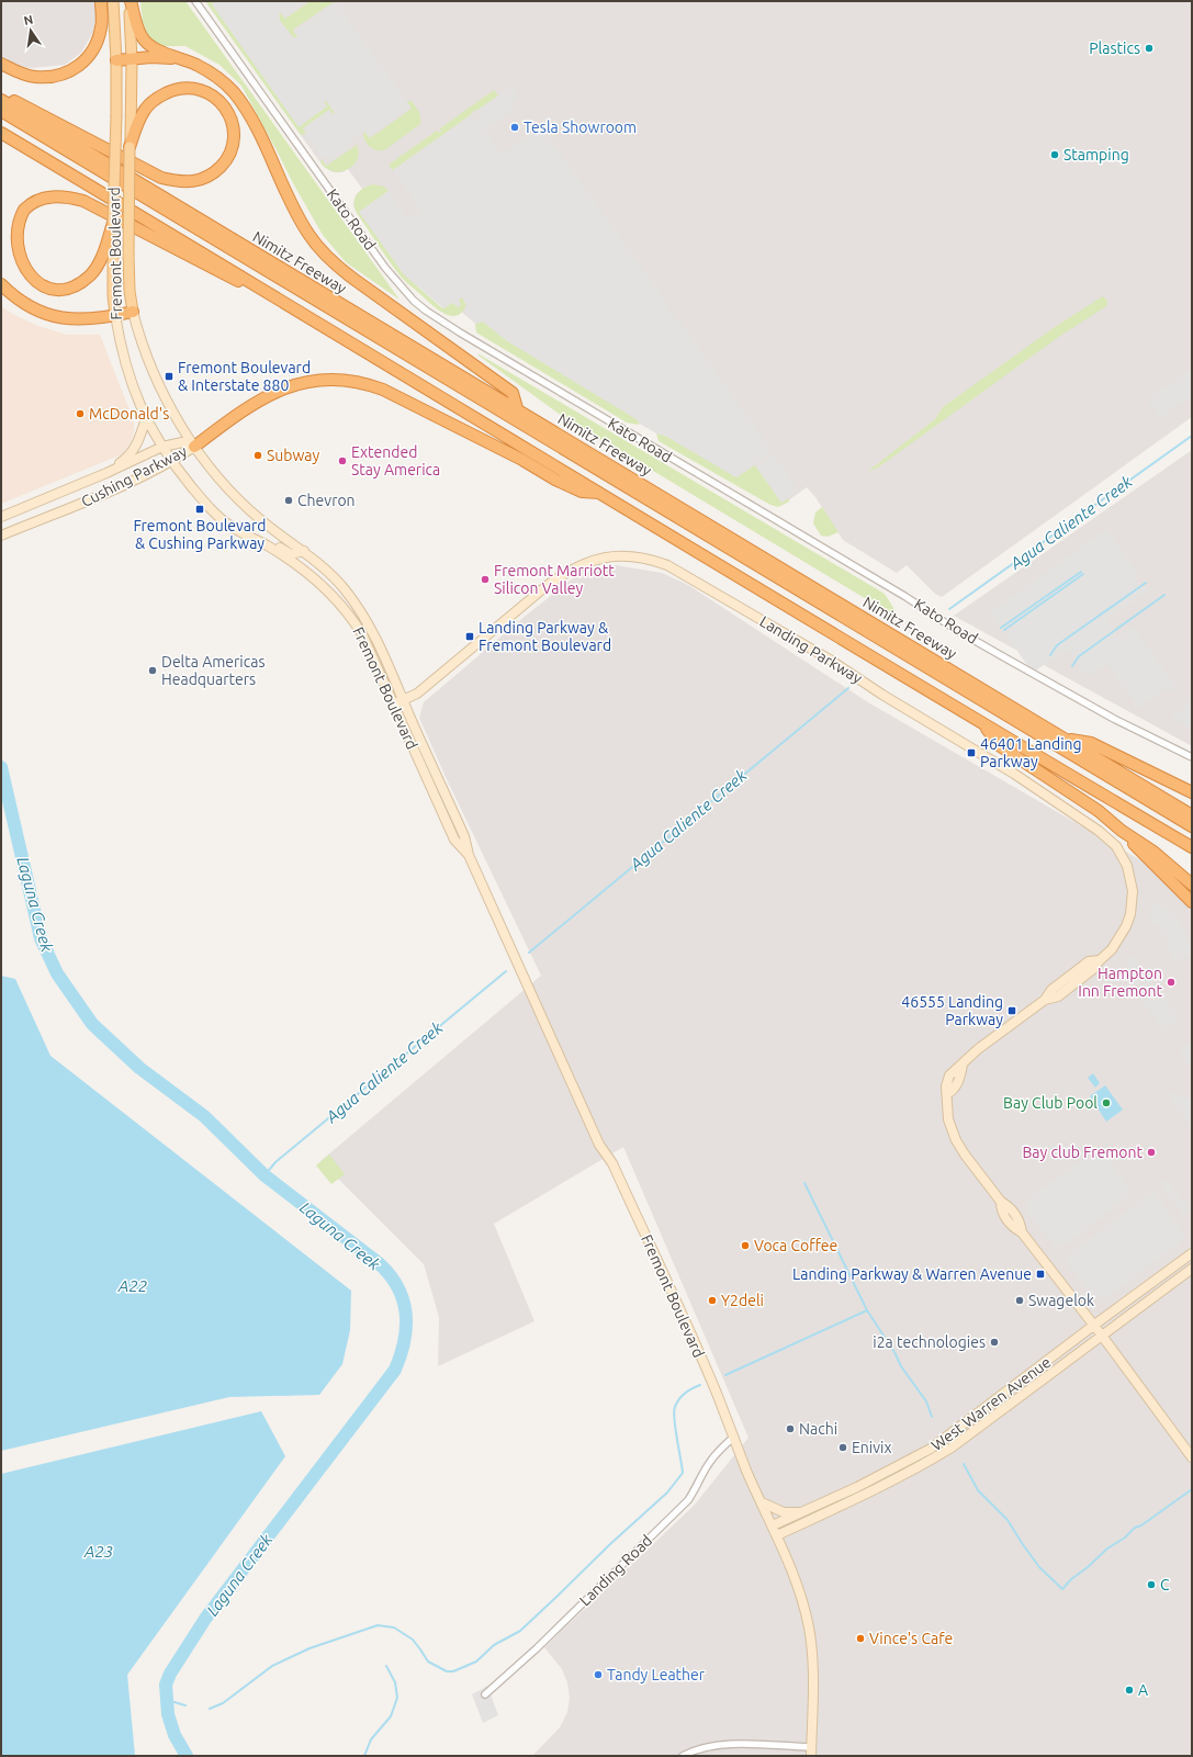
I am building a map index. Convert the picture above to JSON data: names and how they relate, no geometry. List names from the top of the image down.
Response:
{
  "streets": {
    "highway": ["Nimitz Freeway"],
    "main road": [
      "Fremont Boulevard",
      "Cushing Parkway",
      "Landing Parkway",
      "West Warren Avenue"
    ],
    "street": ["Kato Road", "Landing Road"]
  },
  "crossings": [
    ["Fremont Boulevard", "Cushing Parkway"],
    ["Fremont Boulevard", "Landing Parkway"],
    ["Fremont Boulevard", "West Warren Avenue"],
    ["Fremont Boulevard", "Landing Road"],
    ["Landing Parkway", "West Warren Avenue"]
  ],
  "water": [
    "Agua Caliente Creek",
    "Laguna Creek",
    "A22",
    "A23"
  ],
  "places": {
    "other": [
      "Plastics",
      "Tesla Showroom",
      "Stamping",
      "McDonald's",
      "Subway",
      "Extended Stay America",
      "Chevron",
      "Fremont Marriott Silicon Valley",
      "Delta Americas Headquarters",
      "Hampton Inn Fremont",
      "Bay Club Pool",
      "Bay club Fremont",
      "Voca Coffee",
      "Y2deli",
      "Swagelok",
      "i2a technologies",
      "Nachi",
      "Enivix",
      "C",
      "Vince's Cafe",
      "Tandy Leather",
      "A"
    ],
    "transit": [
      "Fremont Boulevard & Interstate 880",
      "Fremont Boulevard & Cushing Parkway",
      "Landing Parkway & Fremont Boulevard",
      "46401 Landing Parkway",
      "46555 Landing Parkway",
      "Landing Parkway & Warren Avenue"
    ]
  },
  "north": "top"
}
